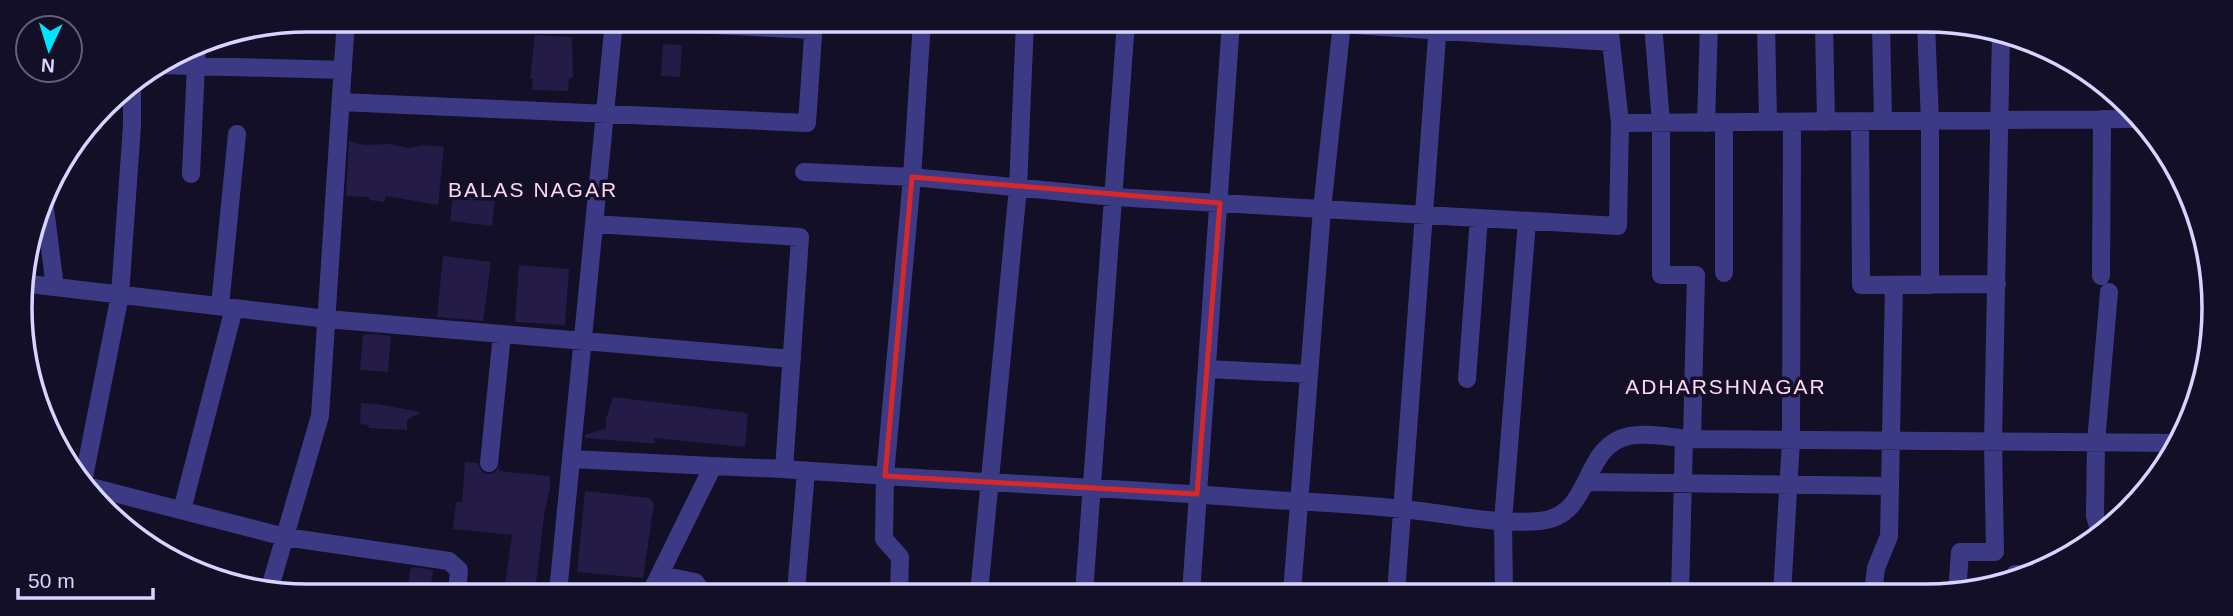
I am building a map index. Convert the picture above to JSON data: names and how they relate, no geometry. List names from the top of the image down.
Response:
{
  "districts": ["BALAS NAGAR", "ADHARSHNAGAR"],
  "scale_bar": "50 m",
  "north": "bottom"
}
